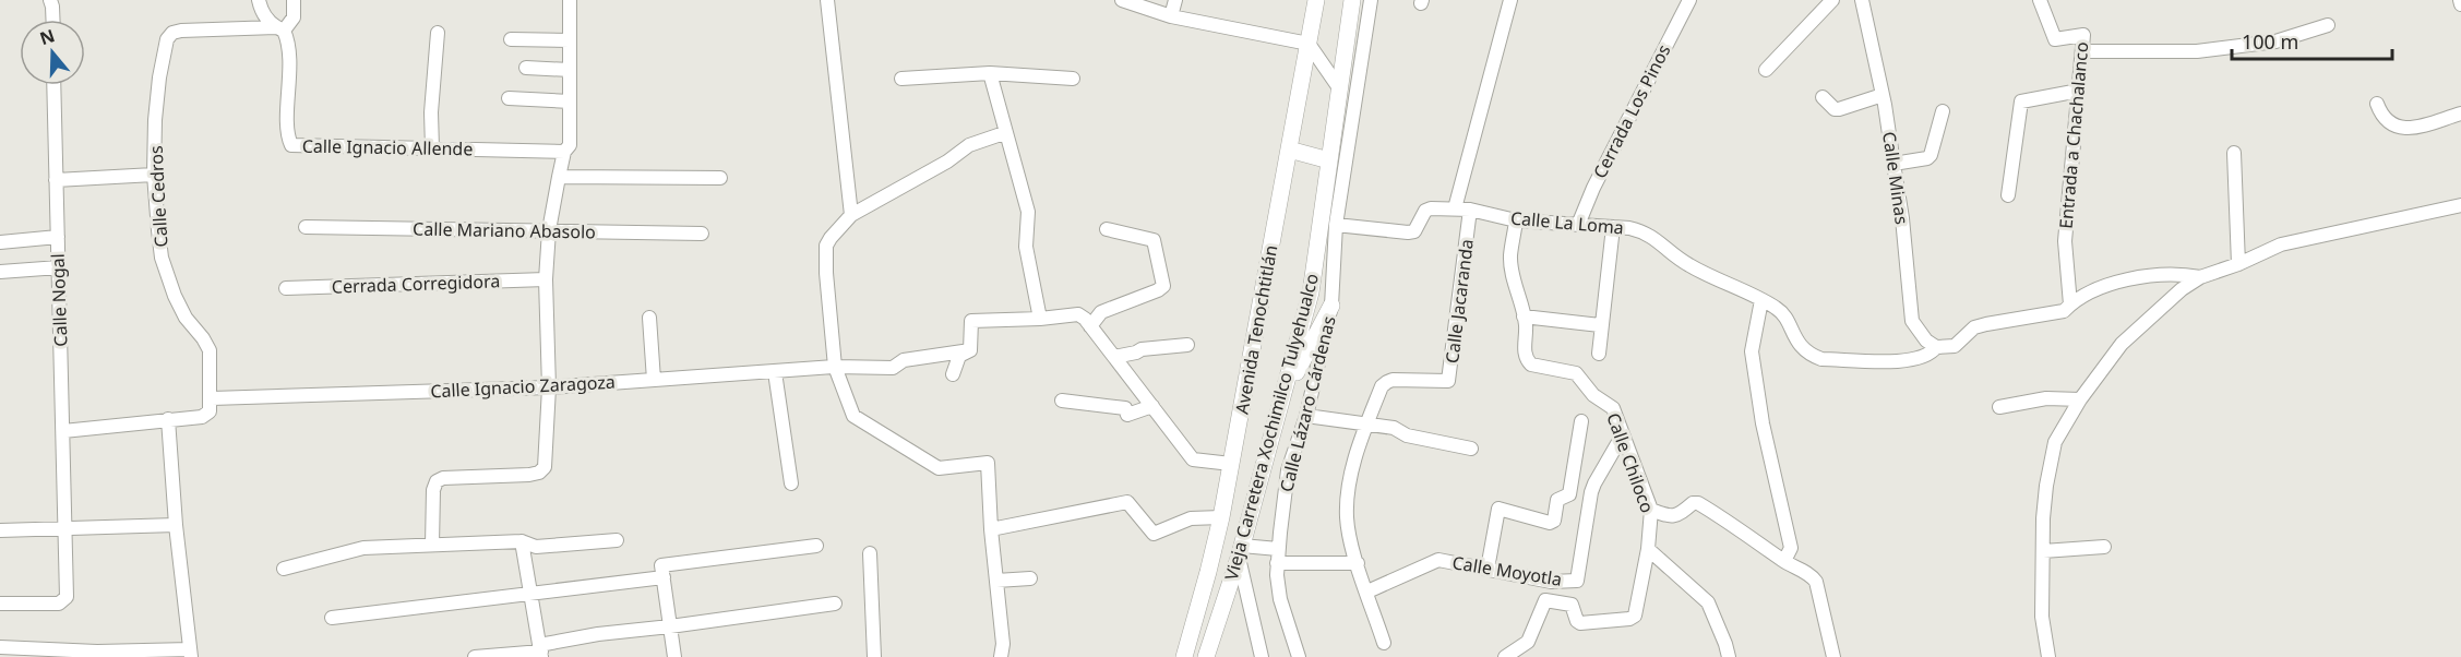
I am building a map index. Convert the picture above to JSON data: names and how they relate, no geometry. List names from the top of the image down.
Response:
{
  "streets": {
    "main road": ["Avenida Tenochtitlán", "Vieja Carretera Xochimilco Tulyehualco"],
    "street": [
      "Cerrada Los Pinos",
      "Entrada a Chachalanco",
      "Calle Ignacio Allende",
      "Calle Minas",
      "Calle Cedros",
      "Calle La Loma",
      "Calle Mariano Abasolo",
      "Cerrada Corregidora",
      "Calle Nogal",
      "Calle Jacaranda",
      "Calle Ignacio Zaragoza",
      "Calle Lázaro Cárdenas",
      "Calle Chiloco",
      "Calle Moyotla"
    ]
  },
  "crossings": [
    ["Cerrada Los Pinos", "Calle La Loma"],
    ["Entrada a Chachalanco", "Calle La Loma"],
    ["Calle Ignacio Allende", "Calle Cedros"],
    ["Calle Minas", "Calle La Loma"],
    ["Calle Cedros", "Calle Ignacio Zaragoza"],
    ["Calle La Loma", "Calle Jacaranda"],
    ["Calle La Loma", "Calle Lázaro Cárdenas"],
    ["Calle La Loma", "Calle Chiloco"],
    ["Calle Chiloco", "Calle Moyotla"]
  ],
  "scale_bar": "100 m",
  "north": "top"
}
